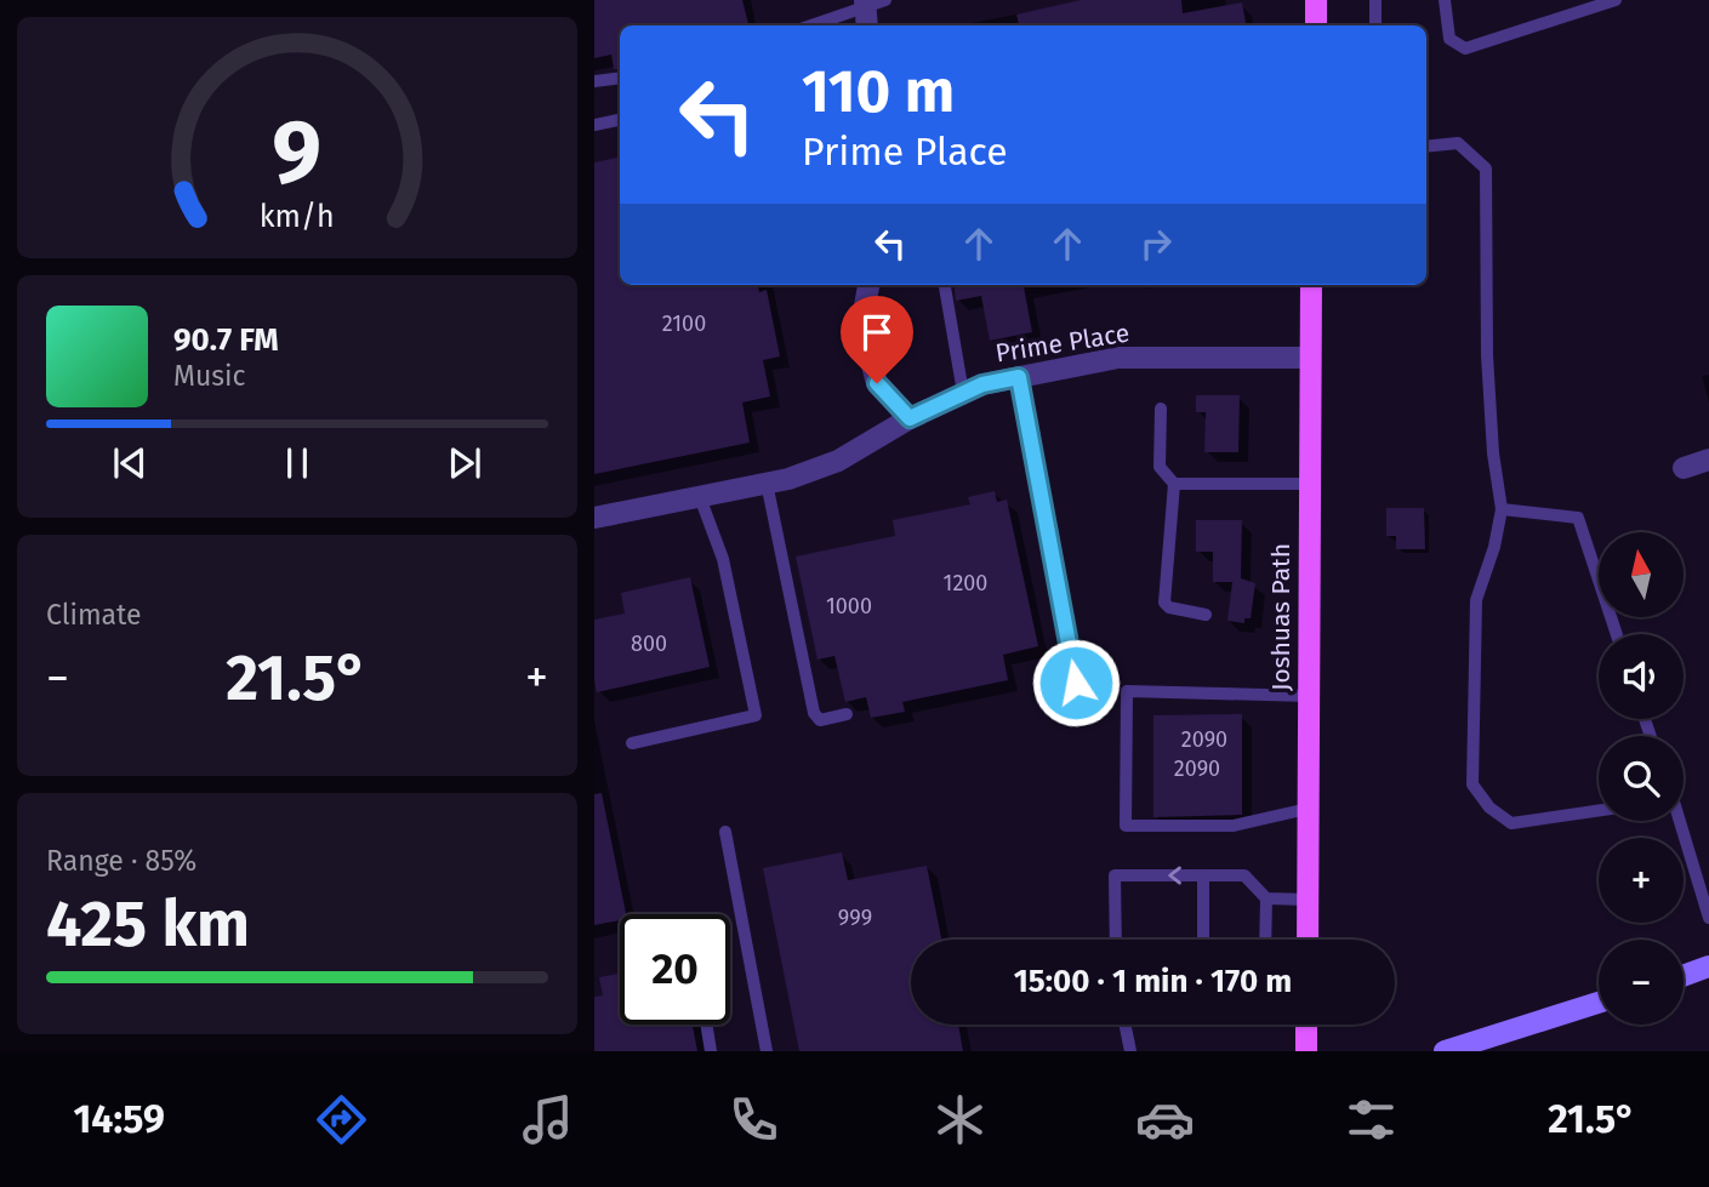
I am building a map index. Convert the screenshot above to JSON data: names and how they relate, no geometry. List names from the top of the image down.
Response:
{
  "streets": {
    "main road": ["Joshuas Path"],
    "street": ["Prime Place"]
  },
  "crossings": [
    ["Prime Place", "Joshuas Path"]
  ],
  "house_numbers": [
    "2100",
    "1200",
    "1000",
    "800",
    "2090",
    "2090",
    "999"
  ],
  "north": "top",
  "page": {
    "turn": ["110 m", "Prime Place"],
    "song": ["90.7 FM", "Music"],
    "map_buttons": ["+", "−"],
    "tile": [
      "Climate",
      ["Range · 85%", "425 km"]
    ],
    "heat": ["−", "21.5°", "+"],
    "limit": "20",
    "trip": "15:00 · 1 min · 170 m",
    "tabs": ["14:59", "21.5°"],
    "gauge": ["9", "km/h"]
  }
}
